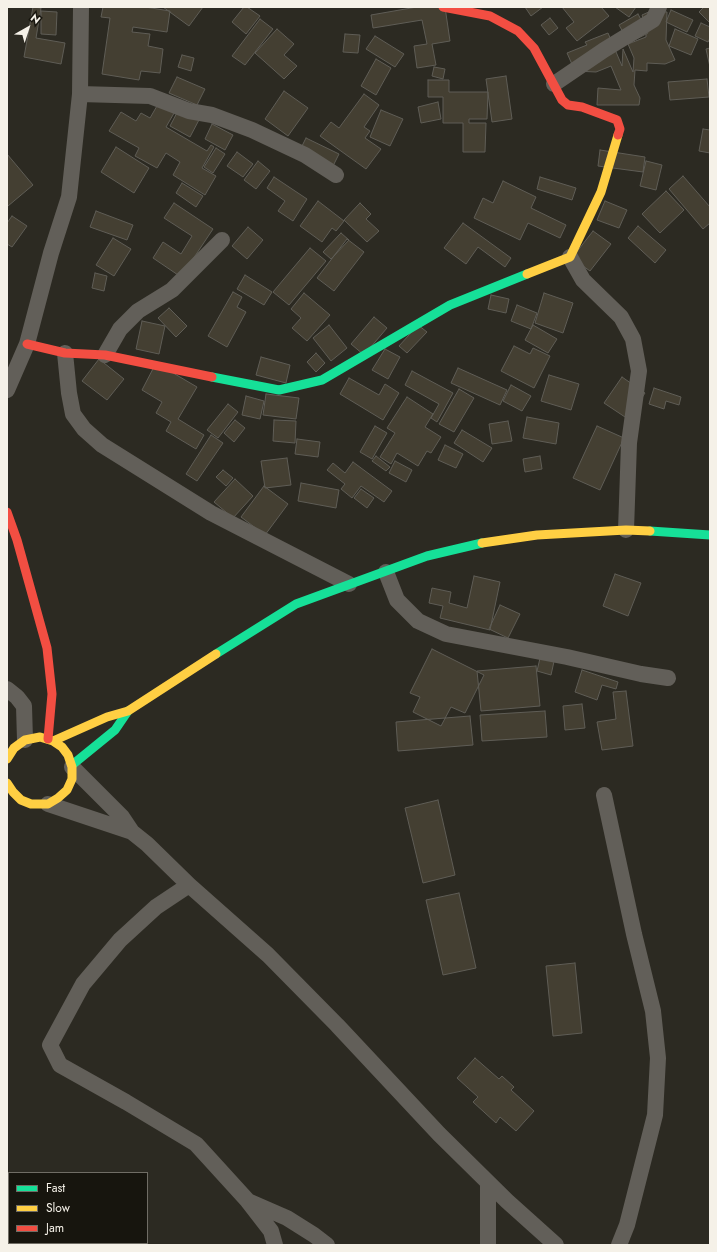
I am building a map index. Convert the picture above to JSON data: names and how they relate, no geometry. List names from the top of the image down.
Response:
{
  "legend": ["Fast", "Slow", "Jam"],
  "north": "top right"
}
